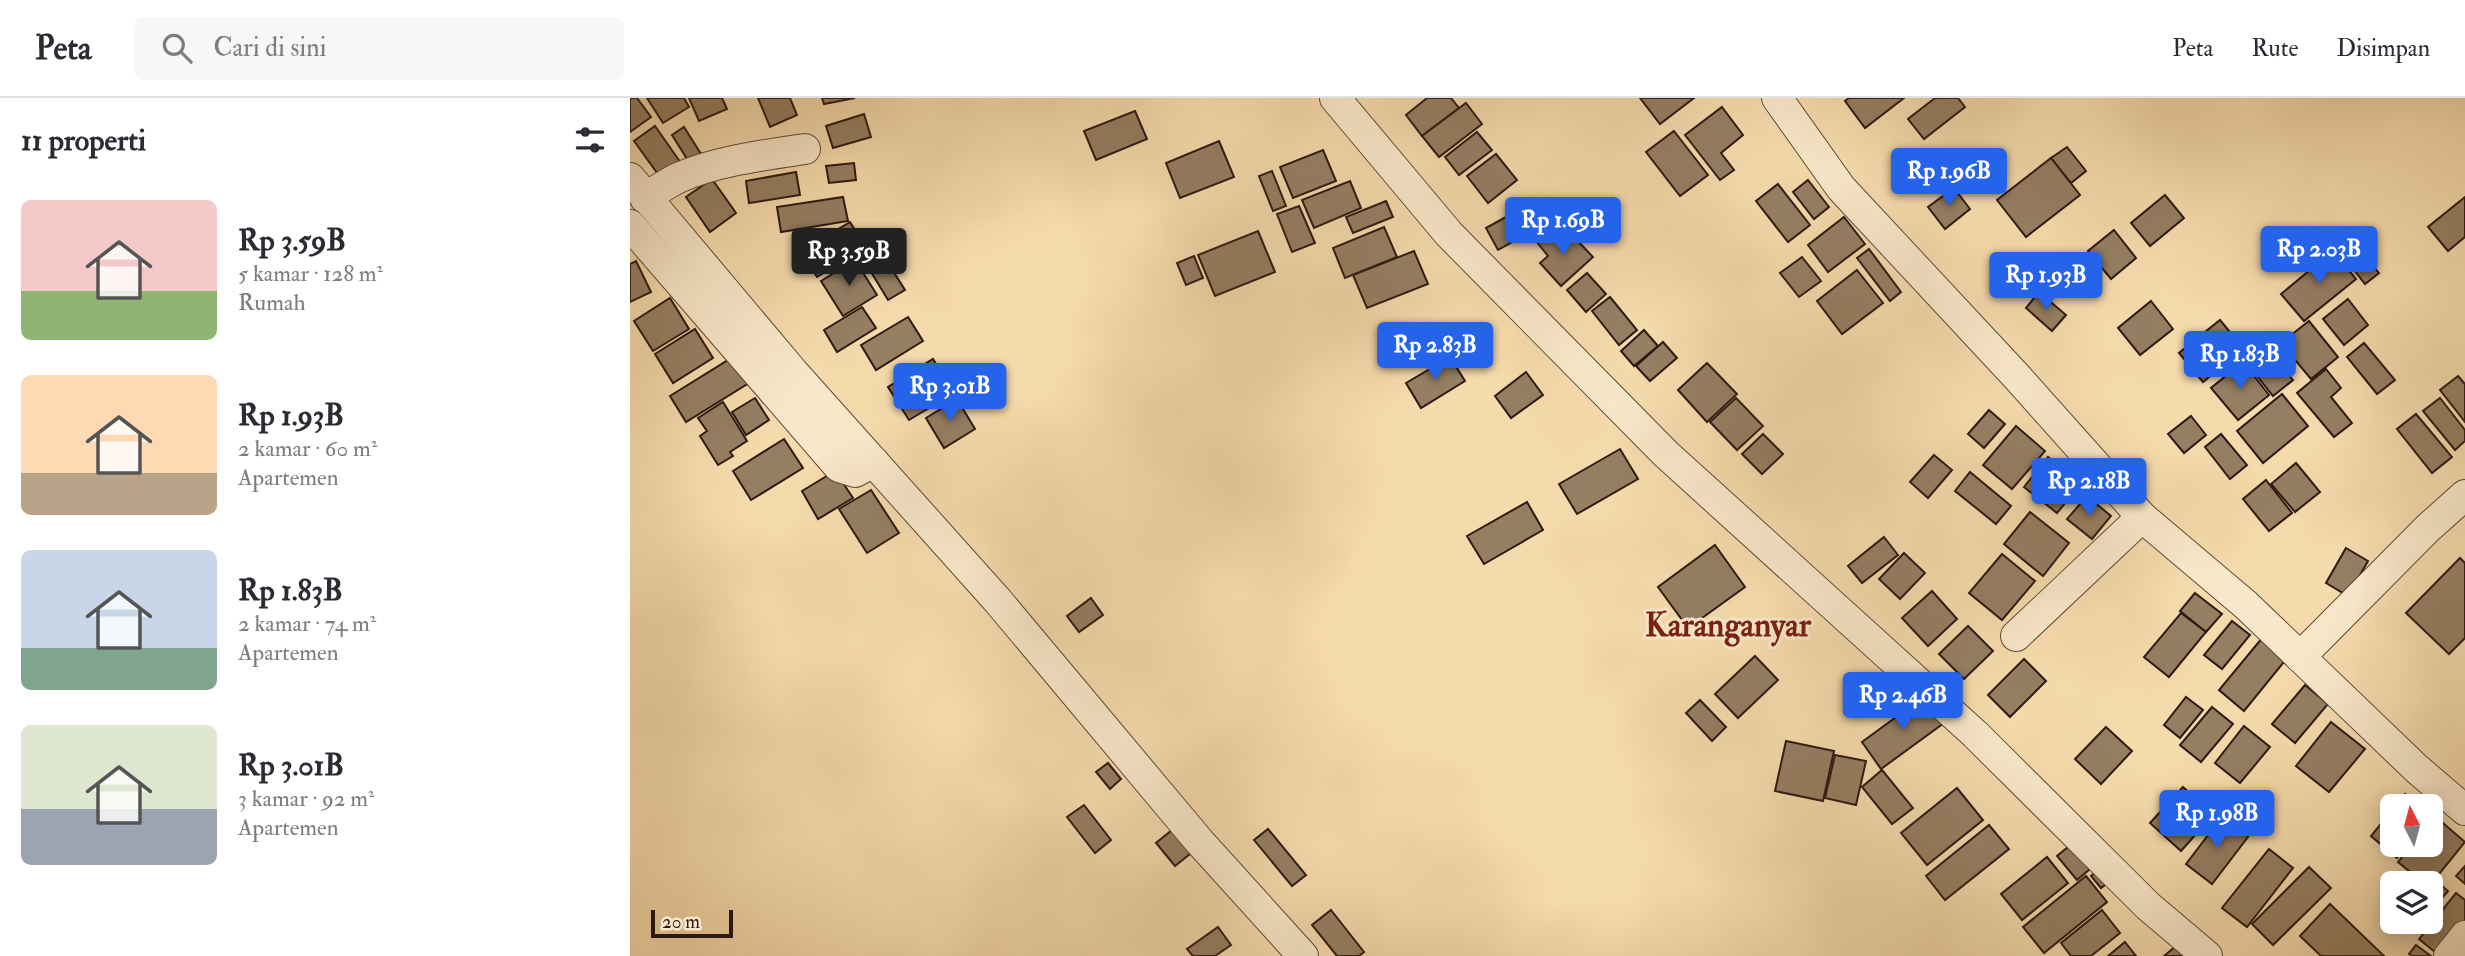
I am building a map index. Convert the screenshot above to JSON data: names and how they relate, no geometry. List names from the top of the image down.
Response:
{
  "districts": ["Karanganyar"],
  "scale_bar": "20 m",
  "north": "top",
  "page": {
    "header": "Peta",
    "search": "Cari di sini",
    "nav": ["Peta", "Rute", "Disimpan"],
    "heading": "11 properti",
    "price": [
      "Rp 1.96B",
      "Rp 1.69B",
      "Rp 2.03B",
      "Rp 3.59B",
      "Rp 1.93B",
      "Rp 2.83B",
      "Rp 1.83B",
      "Rp 3.01B",
      "Rp 2.18B",
      "Rp 2.46B",
      "Rp 1.98B"
    ],
    "list": [
      {
        "name": "Rp 3.59B",
        "note": "5 kamar · 128 m² · Rumah"
      },
      {
        "name": "Rp 1.93B",
        "note": "2 kamar · 60 m² · Apartemen"
      },
      {
        "name": "Rp 1.83B",
        "note": "2 kamar · 74 m² · Apartemen"
      },
      {
        "name": "Rp 3.01B",
        "note": "3 kamar · 92 m² · Apartemen"
      }
    ],
    "scale": "20 m"
  }
}
